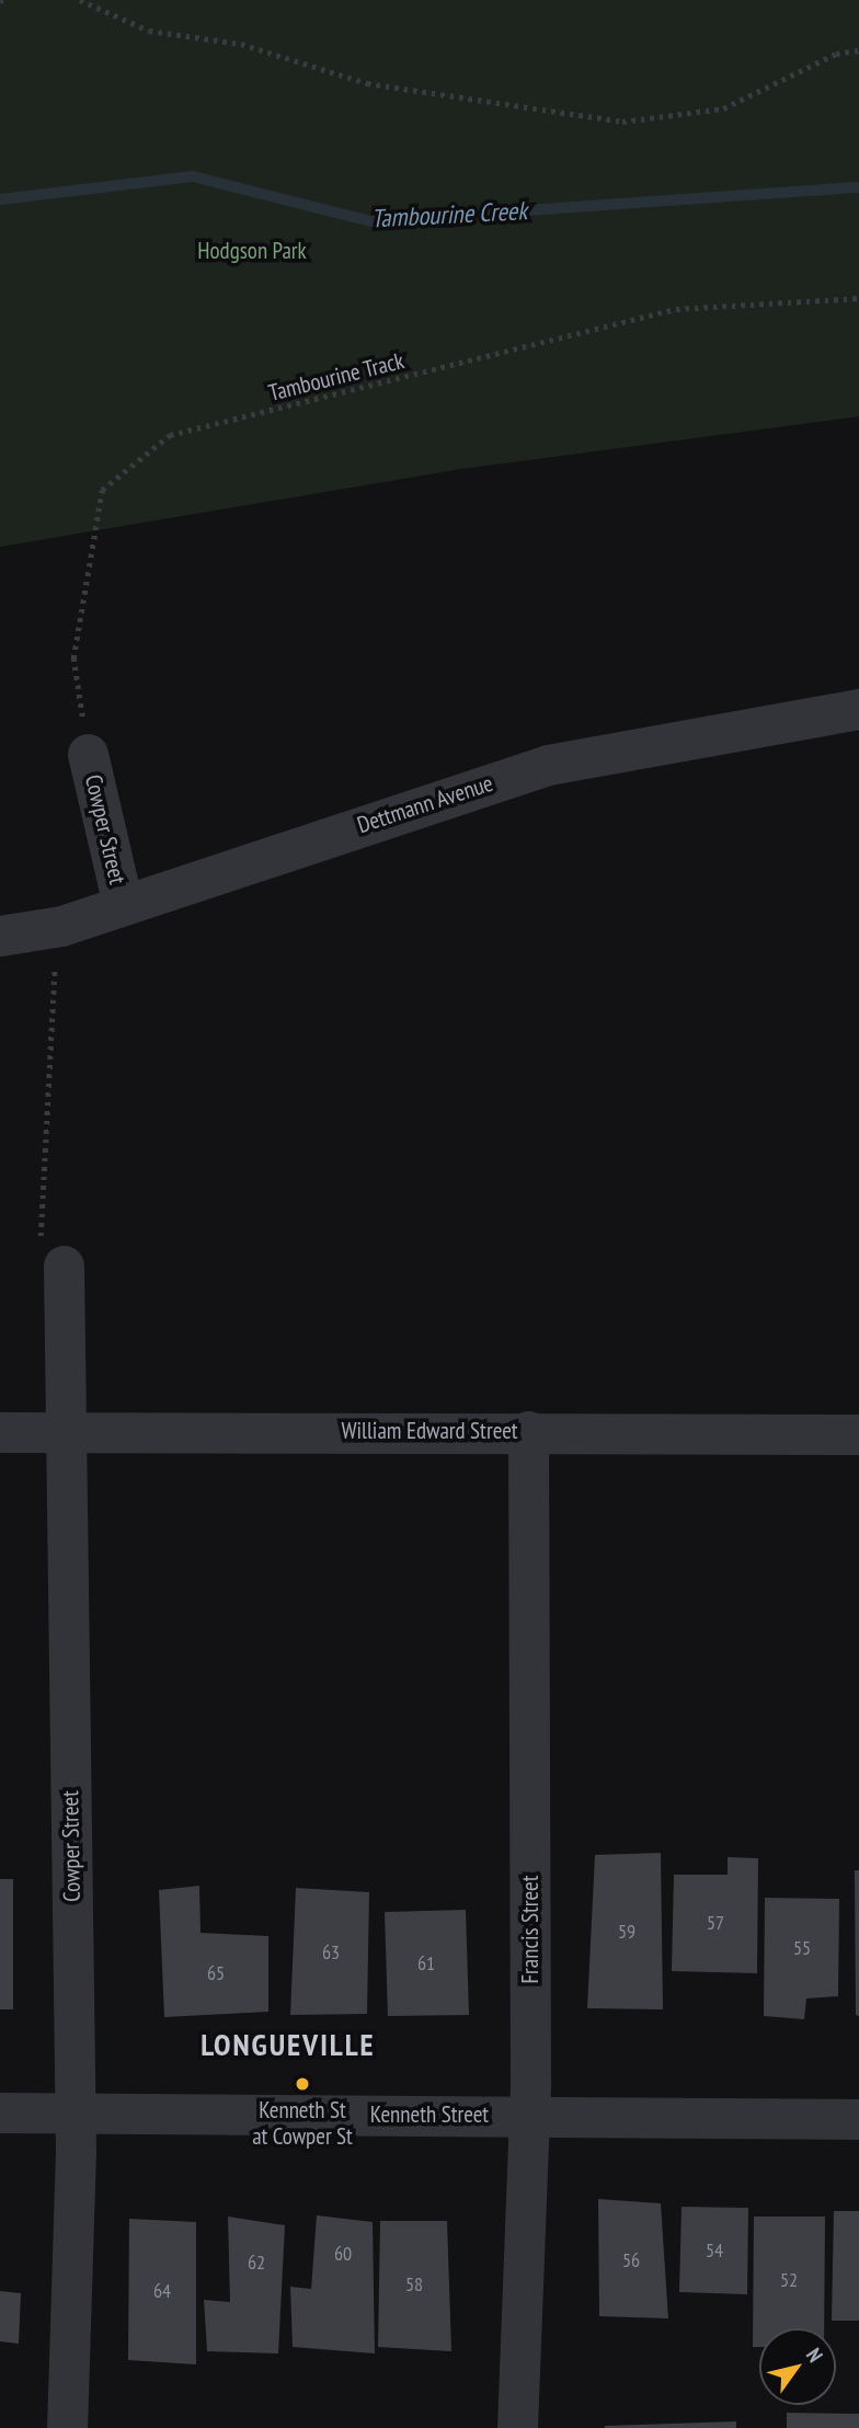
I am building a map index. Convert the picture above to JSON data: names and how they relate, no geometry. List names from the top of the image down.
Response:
{
  "streets": {
    "street": [
      "Dettmann Avenue",
      "Cowper Street",
      "William Edward Street",
      "Francis Street",
      "Kenneth Street"
    ],
    "path": ["Tambourine Track"]
  },
  "crossings": [
    ["Tambourine Track", "Cowper Street"],
    ["Dettmann Avenue", "Cowper Street"],
    ["Cowper Street", "William Edward Street"],
    ["Cowper Street", "Kenneth Street"],
    ["William Edward Street", "Francis Street"],
    ["Francis Street", "Kenneth Street"]
  ],
  "districts": ["LONGUEVILLE"],
  "water": ["Tambourine Creek"],
  "parks": ["Hodgson Park"],
  "places": ["Kenneth St at Cowper St"],
  "house_numbers": [
    "57",
    "59",
    "55",
    "63",
    "61",
    "65",
    "54",
    "60",
    "56",
    "62",
    "52",
    "58",
    "64"
  ],
  "north": "top right"
}
